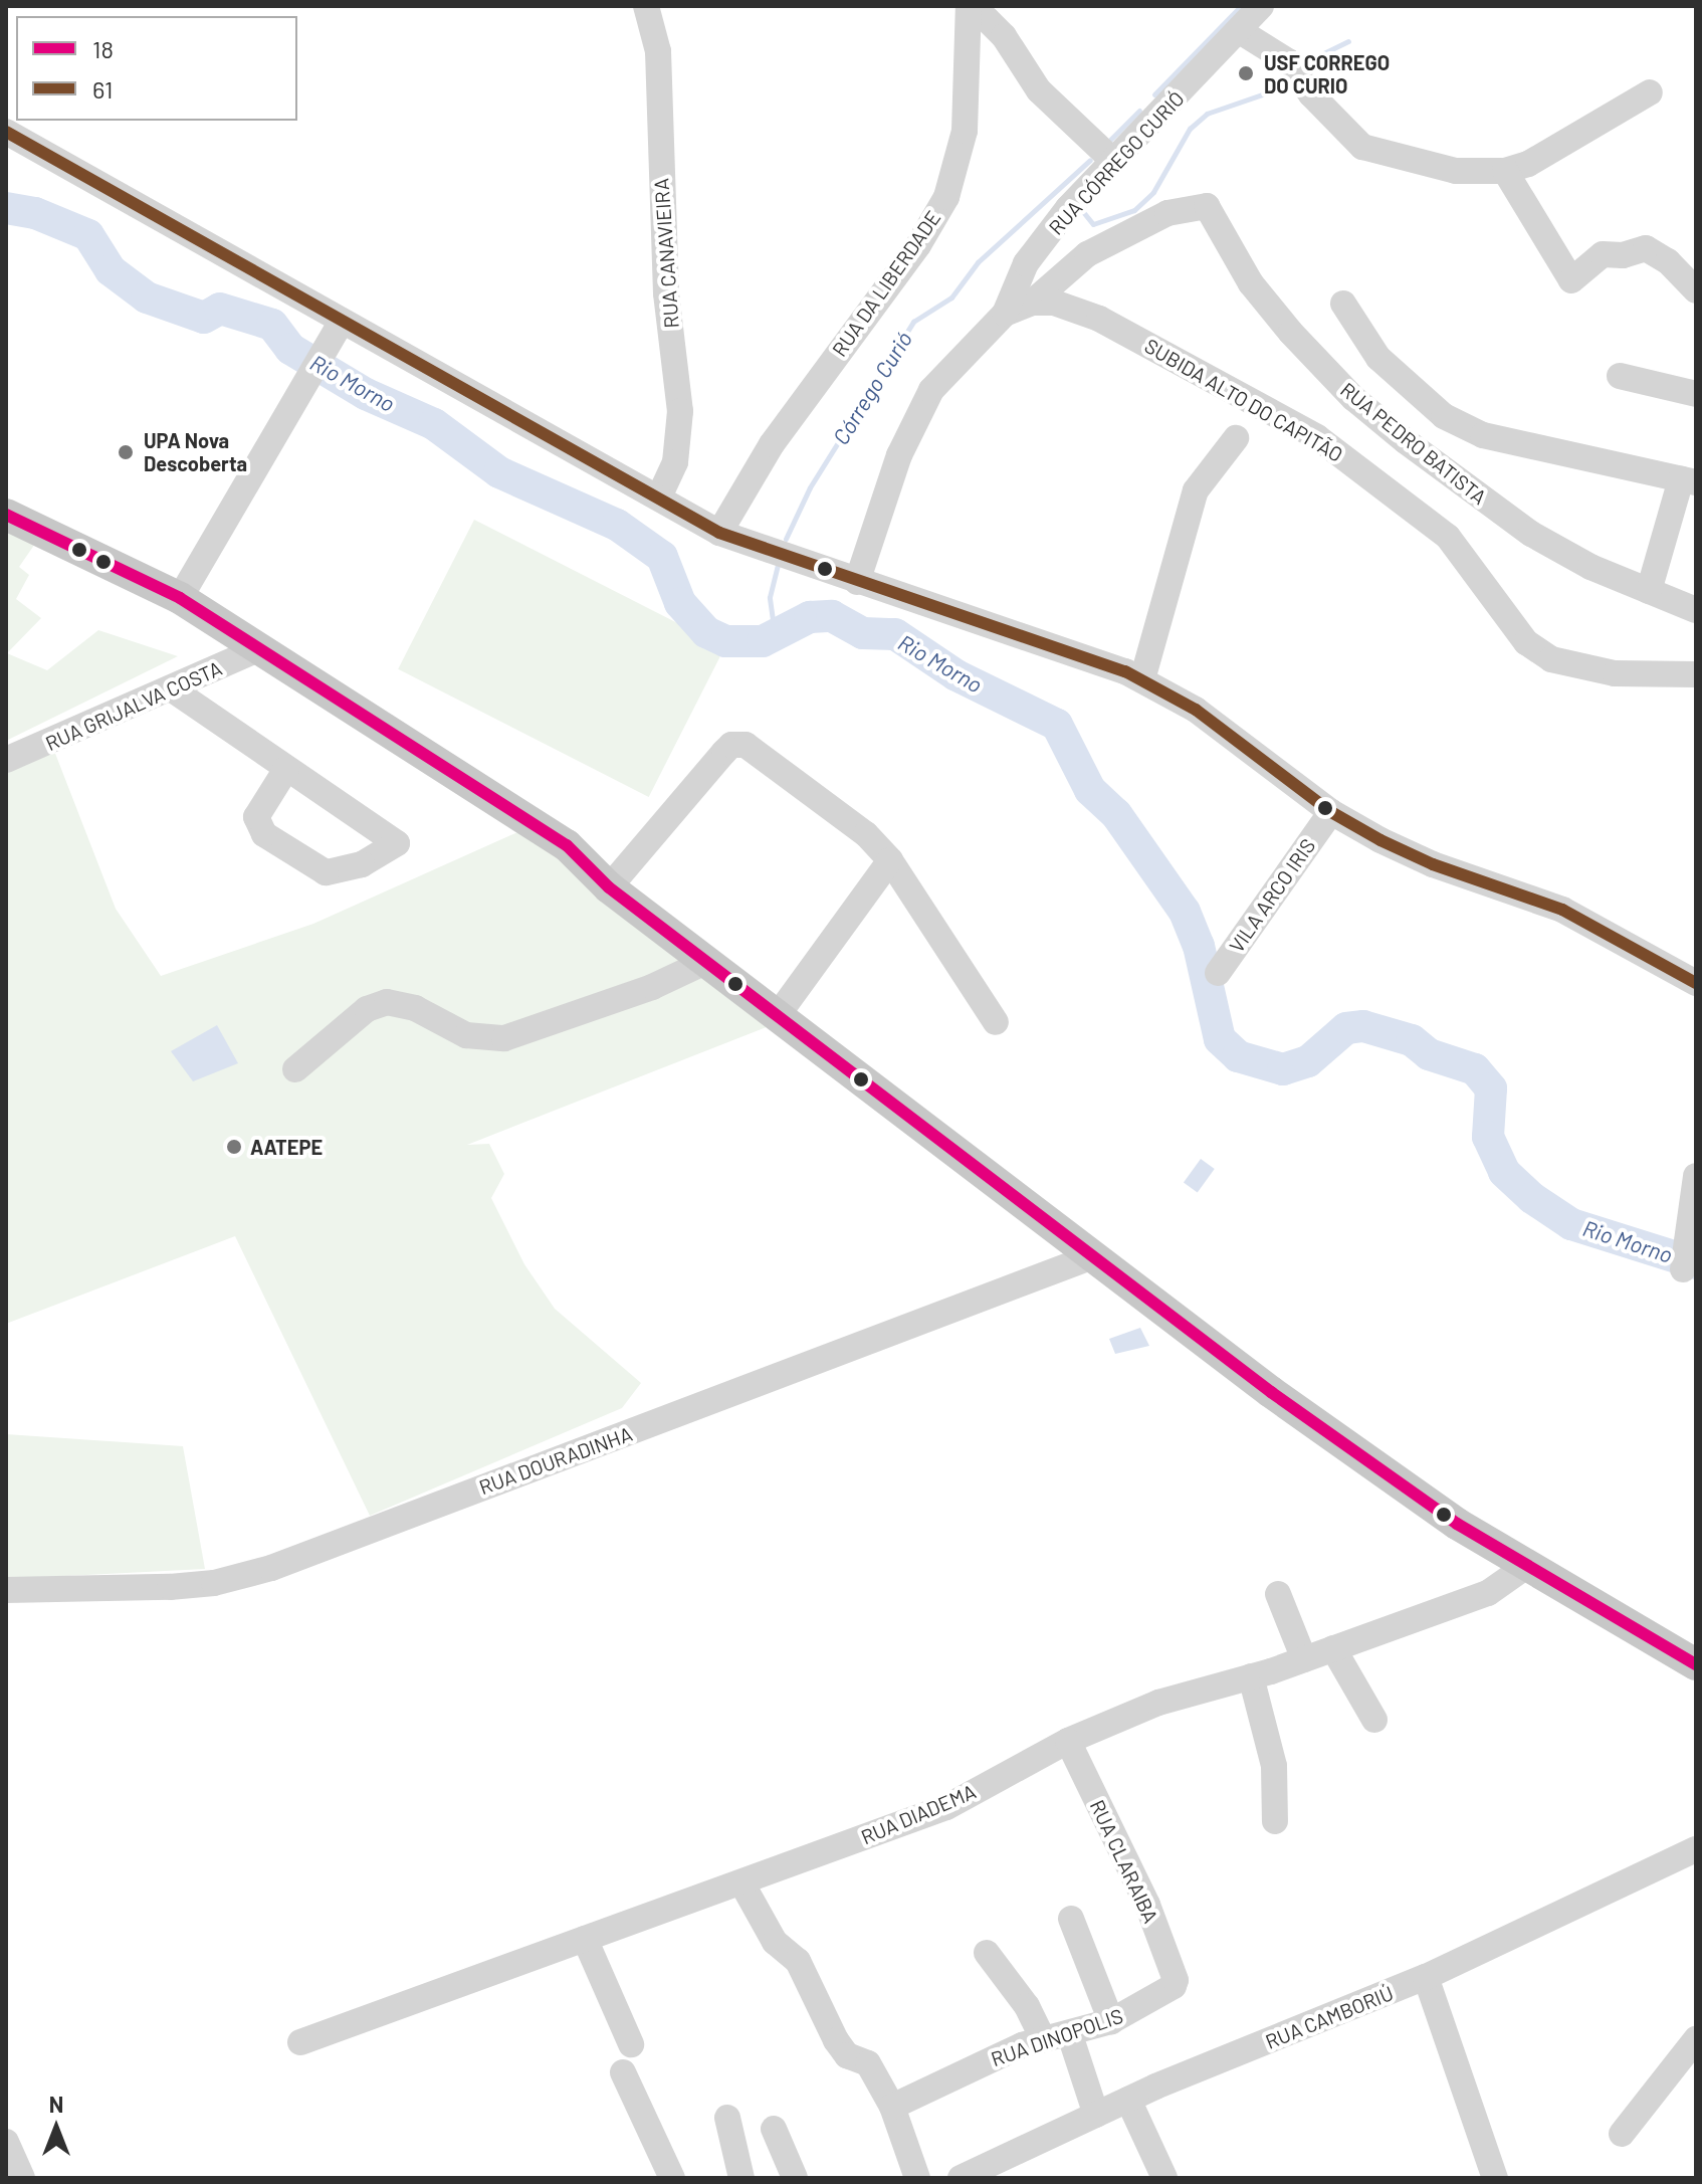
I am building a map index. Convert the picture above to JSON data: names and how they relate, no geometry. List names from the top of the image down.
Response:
{
  "streets": {
    "street": [
      "RUA CÓRREGO CURIÓ",
      "RUA CANAVIEIRA",
      "RUA DA LIBERDADE",
      "SUBIDA ALTO DO CAPITÃO",
      "RUA PEDRO BATISTA",
      "RUA GRIJALVA COSTA",
      "VILA ARCO IRIS",
      "RUA DOURADINHA",
      "RUA DIADEMA",
      "RUA CLARAIBA",
      "RUA CAMBORIÚ",
      "RUA DINOPOLIS"
    ]
  },
  "crossings": [
    ["SUBIDA ALTO DO CAPITÃO", "RUA PEDRO BATISTA"],
    ["RUA DIADEMA", "RUA CLARAIBA"],
    ["RUA CLARAIBA", "RUA DINOPOLIS"]
  ],
  "water": ["Rio Morno", "Córrego Curió"],
  "places": ["USF CORREGO DO CURIO", "UPA Nova Descoberta", "AATEPE"],
  "lines": ["transit line 61", "transit line 18"],
  "legend": ["18", "61"],
  "north": "top"
}
